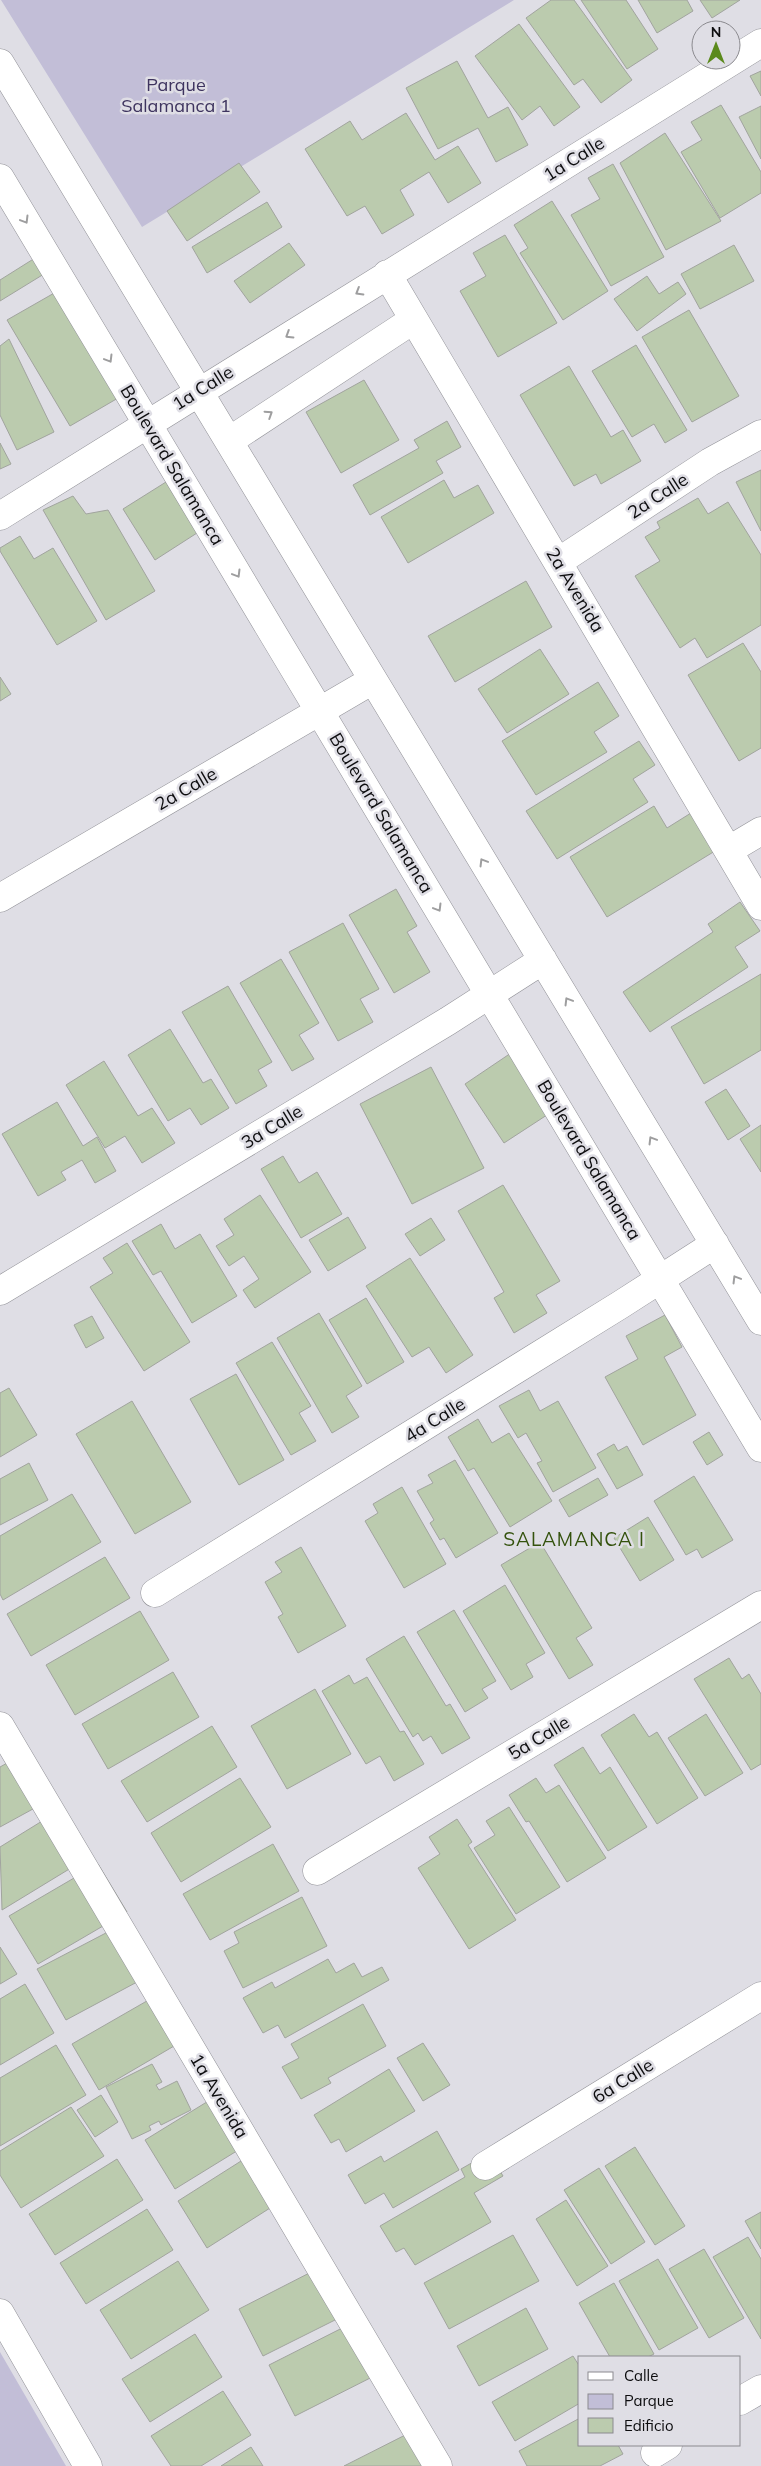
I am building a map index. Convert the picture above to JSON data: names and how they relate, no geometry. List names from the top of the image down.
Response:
{
  "streets": {
    "street": [
      "1a Calle",
      "Boulevard Salamanca",
      "2a Calle",
      "2a Avenida",
      "3a Calle",
      "4a Calle",
      "5a Calle",
      "6a Calle",
      "1a Avenida"
    ]
  },
  "crossings": [
    ["1a Calle", "Boulevard Salamanca"],
    ["1a Calle", "2a Avenida"],
    ["Boulevard Salamanca", "2a Calle"],
    ["Boulevard Salamanca", "3a Calle"],
    ["Boulevard Salamanca", "4a Calle"],
    ["2a Calle", "2a Avenida"]
  ],
  "districts": ["SALAMANCA I"],
  "parks": ["Parque Salamanca 1"],
  "legend": ["Calle", "Parque", "Edificio"],
  "north": "top"
}
